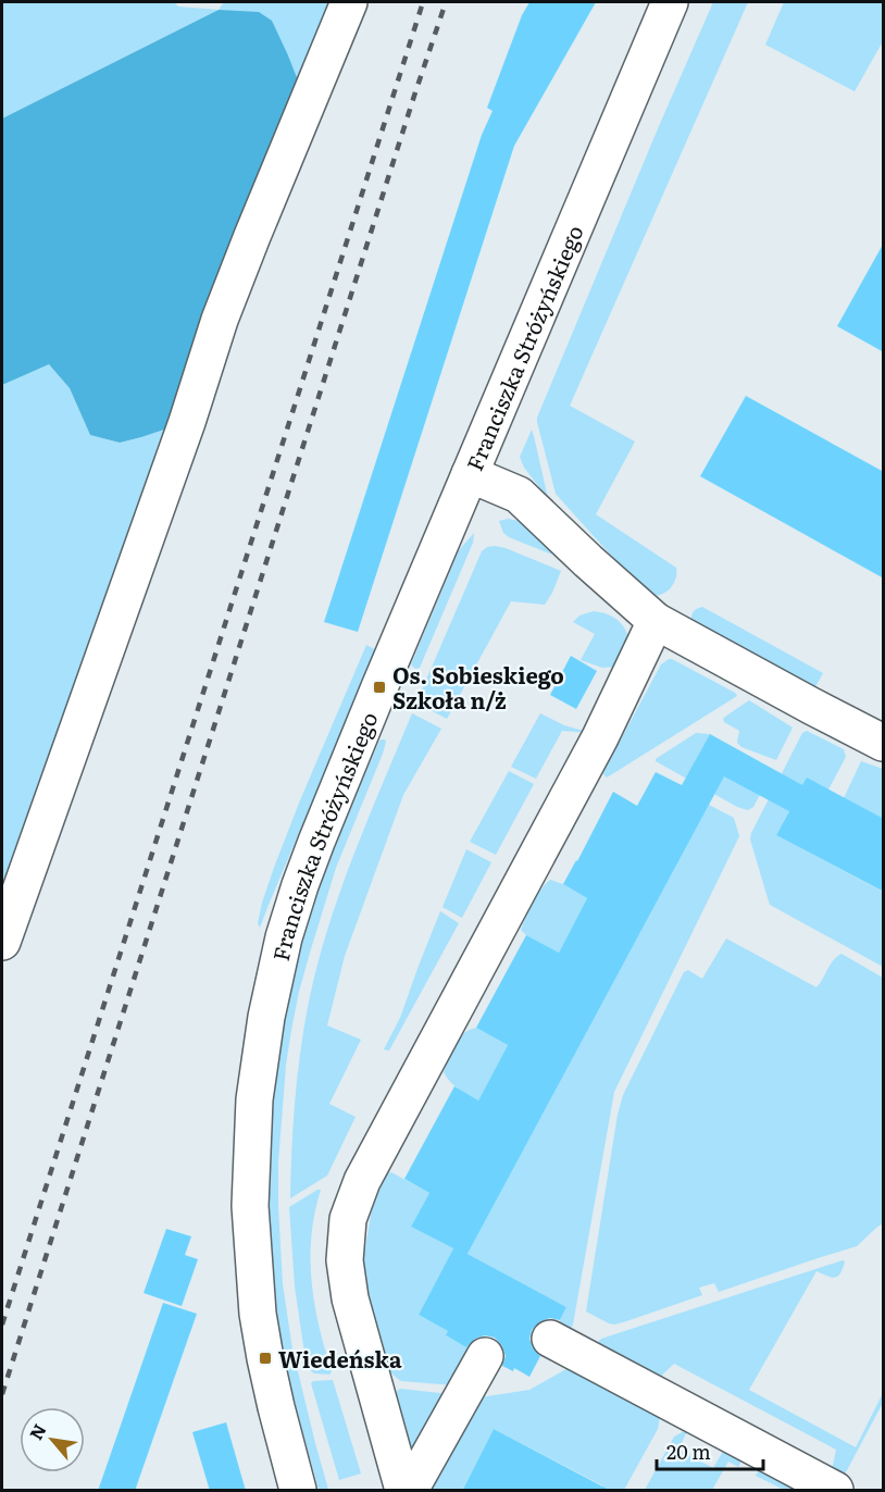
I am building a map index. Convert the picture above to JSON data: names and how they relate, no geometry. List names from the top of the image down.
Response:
{
  "streets": {
    "street": ["Franciszka Stróżyńskiego"]
  },
  "places": {
    "transit": ["Os. Sobieskiego Szkoła n/ż", "Wiedeńska"]
  },
  "scale_bar": "20 m",
  "north": "top left"
}
